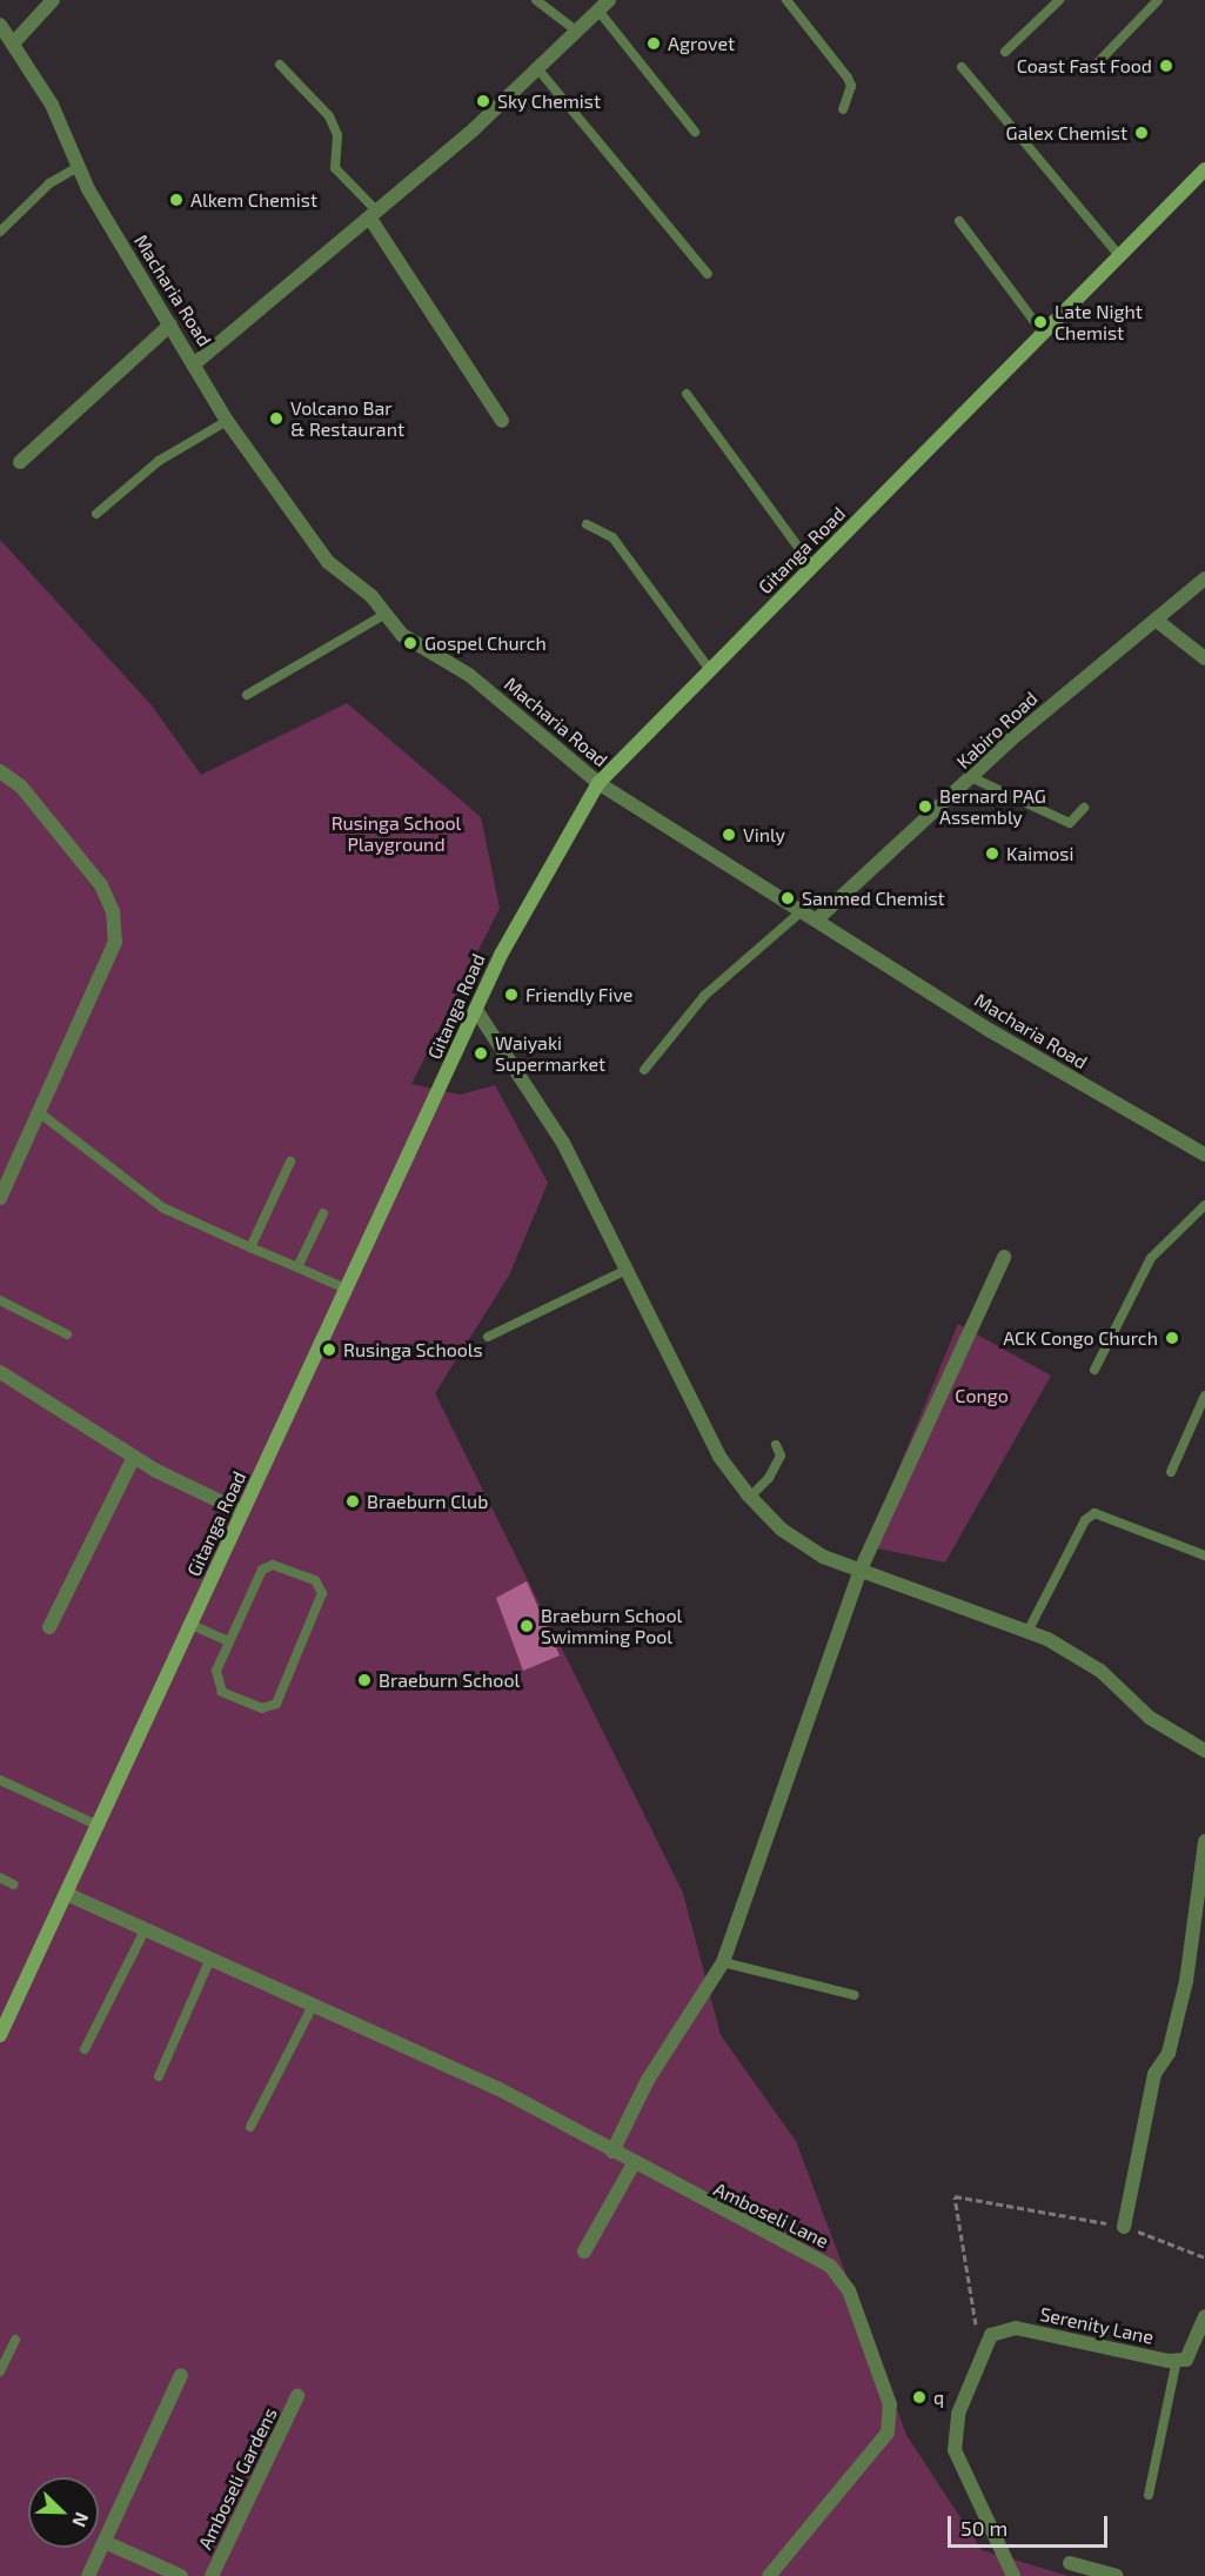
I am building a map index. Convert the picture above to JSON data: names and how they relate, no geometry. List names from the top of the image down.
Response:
{
  "streets": {
    "main road": ["Gitanga Road"],
    "street": [
      "Macharia Road",
      "Kabiro Road",
      "Amboseli Lane",
      "Serenity Lane",
      "Amboseli Gardens"
    ]
  },
  "crossings": [
    ["Macharia Road", "Gitanga Road"],
    ["Macharia Road", "Kabiro Road"],
    ["Gitanga Road", "Amboseli Lane"]
  ],
  "parks": ["Rusinga School Playground", "Congo"],
  "places": [
    "Agrovet",
    "Coast Fast Food",
    "Sky Chemist",
    "Galex Chemist",
    "Alkem Chemist",
    "Late Night Chemist",
    "Volcano Bar & Restaurant",
    "Gospel Church",
    "Bernard PAG Assembly",
    "Vinly",
    "Kaimosi",
    "Sanmed Chemist",
    "Friendly Five",
    "Waiyaki Supermarket",
    "ACK Congo Church",
    "Rusinga Schools",
    "Braeburn Club",
    "Braeburn School Swimming Pool",
    "Braeburn School",
    "q"
  ],
  "scale_bar": "50 m",
  "north": "bottom right"
}
